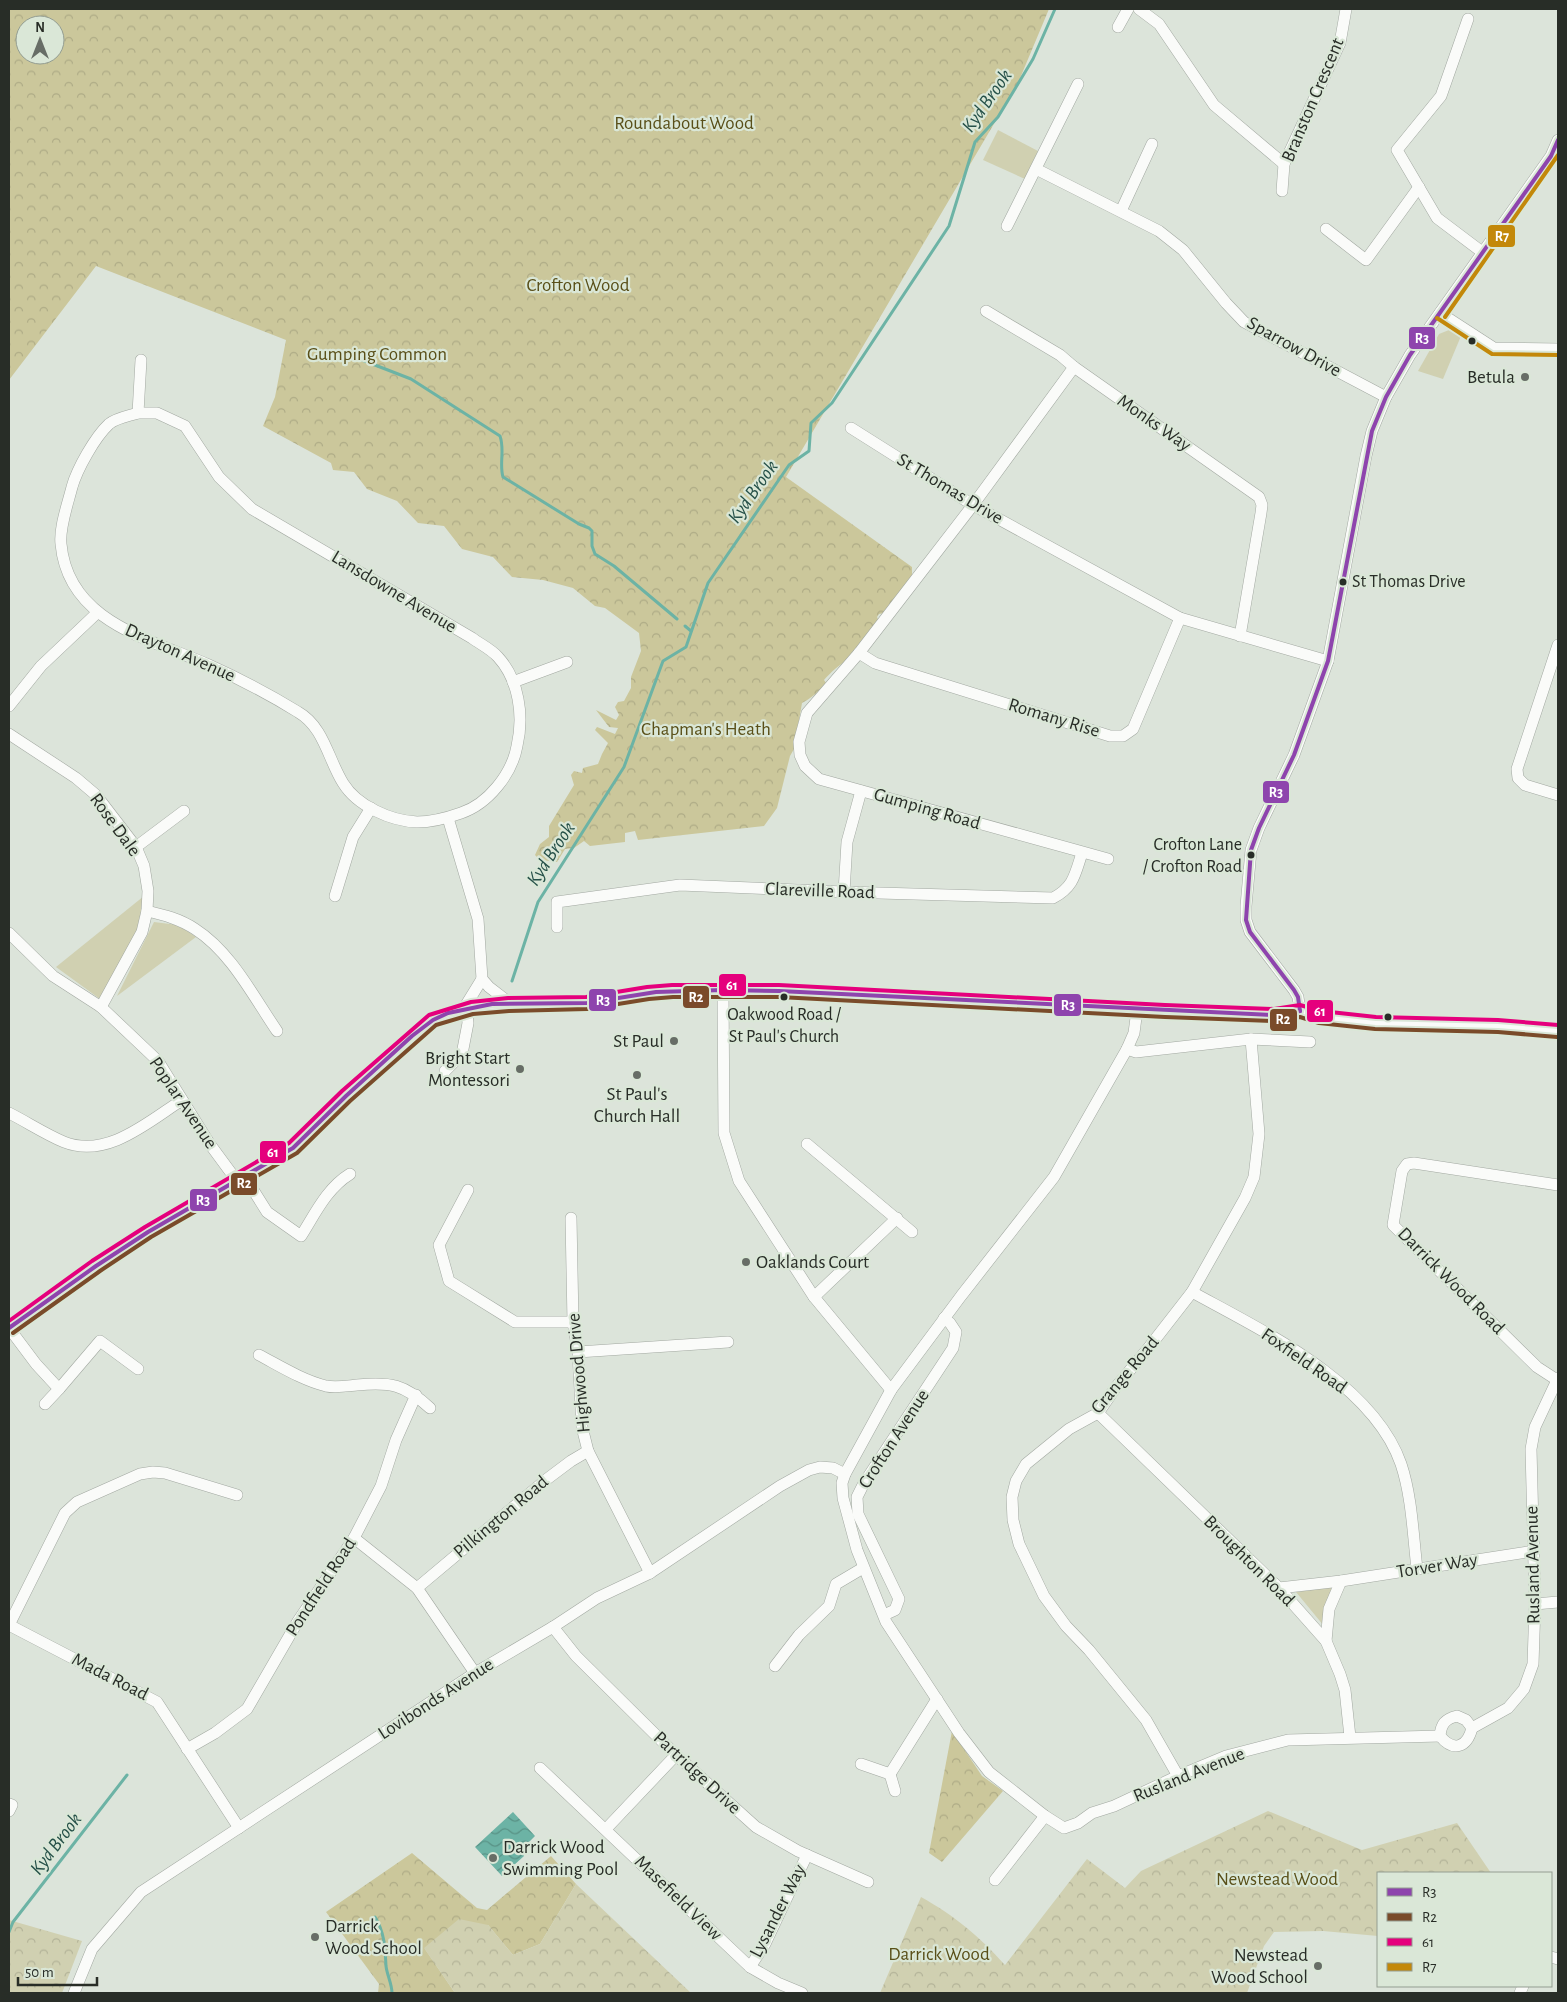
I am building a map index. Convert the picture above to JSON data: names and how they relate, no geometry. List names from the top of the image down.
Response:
{
  "streets": {
    "street": [
      "Branston Crescent",
      "Sparrow Drive",
      "Monks Way",
      "St Thomas Drive",
      "Lansdowne Avenue",
      "Drayton Avenue",
      "Romany Rise",
      "Gumping Road",
      "Rose Dale",
      "Clareville Road",
      "Poplar Avenue",
      "Darrick Wood Road",
      "Foxfield Road",
      "Highwood Drive",
      "Grange Road",
      "Crofton Avenue",
      "Pilkington Road",
      "Broughton Road",
      "Rusland Avenue",
      "Torver Way",
      "Pondfield Road",
      "Mada Road",
      "Lovibonds Avenue",
      "Partridge Drive",
      "Masefield View",
      "Lysander Way"
    ]
  },
  "crossings": [
    ["Monks Way", "St Thomas Drive"],
    ["St Thomas Drive", "Romany Rise"],
    ["Lansdowne Avenue", "Drayton Avenue"],
    ["Romany Rise", "Gumping Road"],
    ["Gumping Road", "Clareville Road"],
    ["Rose Dale", "Poplar Avenue"],
    ["Darrick Wood Road", "Rusland Avenue"],
    ["Foxfield Road", "Grange Road"],
    ["Foxfield Road", "Torver Way"],
    ["Highwood Drive", "Pilkington Road"],
    ["Highwood Drive", "Lovibonds Avenue"],
    ["Grange Road", "Broughton Road"],
    ["Grange Road", "Rusland Avenue"],
    ["Crofton Avenue", "Rusland Avenue"],
    ["Crofton Avenue", "Lovibonds Avenue"],
    ["Broughton Road", "Rusland Avenue"],
    ["Broughton Road", "Torver Way"],
    ["Rusland Avenue", "Torver Way"],
    ["Pondfield Road", "Mada Road"],
    ["Mada Road", "Lovibonds Avenue"],
    ["Lovibonds Avenue", "Partridge Drive"],
    ["Partridge Drive", "Lysander Way"],
    ["Masefield View", "Lysander Way"]
  ],
  "water": ["Kyd Brook"],
  "parks": [
    "Roundabout Wood",
    "Crofton Wood",
    "Gumping Common",
    "Chapman's Heath",
    "Newstead Wood",
    "Darrick Wood"
  ],
  "places": [
    "Betula",
    "St Thomas Drive",
    "Crofton Lane / Crofton Road",
    "Oakwood Road / St Paul's Church",
    "St Paul",
    "Bright Start Montessori",
    "St Paul's Church Hall",
    "Oaklands Court",
    "Darrick Wood Swimming Pool",
    "Darrick Wood School",
    "Newstead Wood School"
  ],
  "lines": [
    "transit line R3",
    "transit line R7",
    "transit line 61",
    "transit line R2"
  ],
  "legend": [
    "R3",
    "R2",
    "61",
    "R7"
  ],
  "scale_bar": "50 m",
  "north": "top"
}
